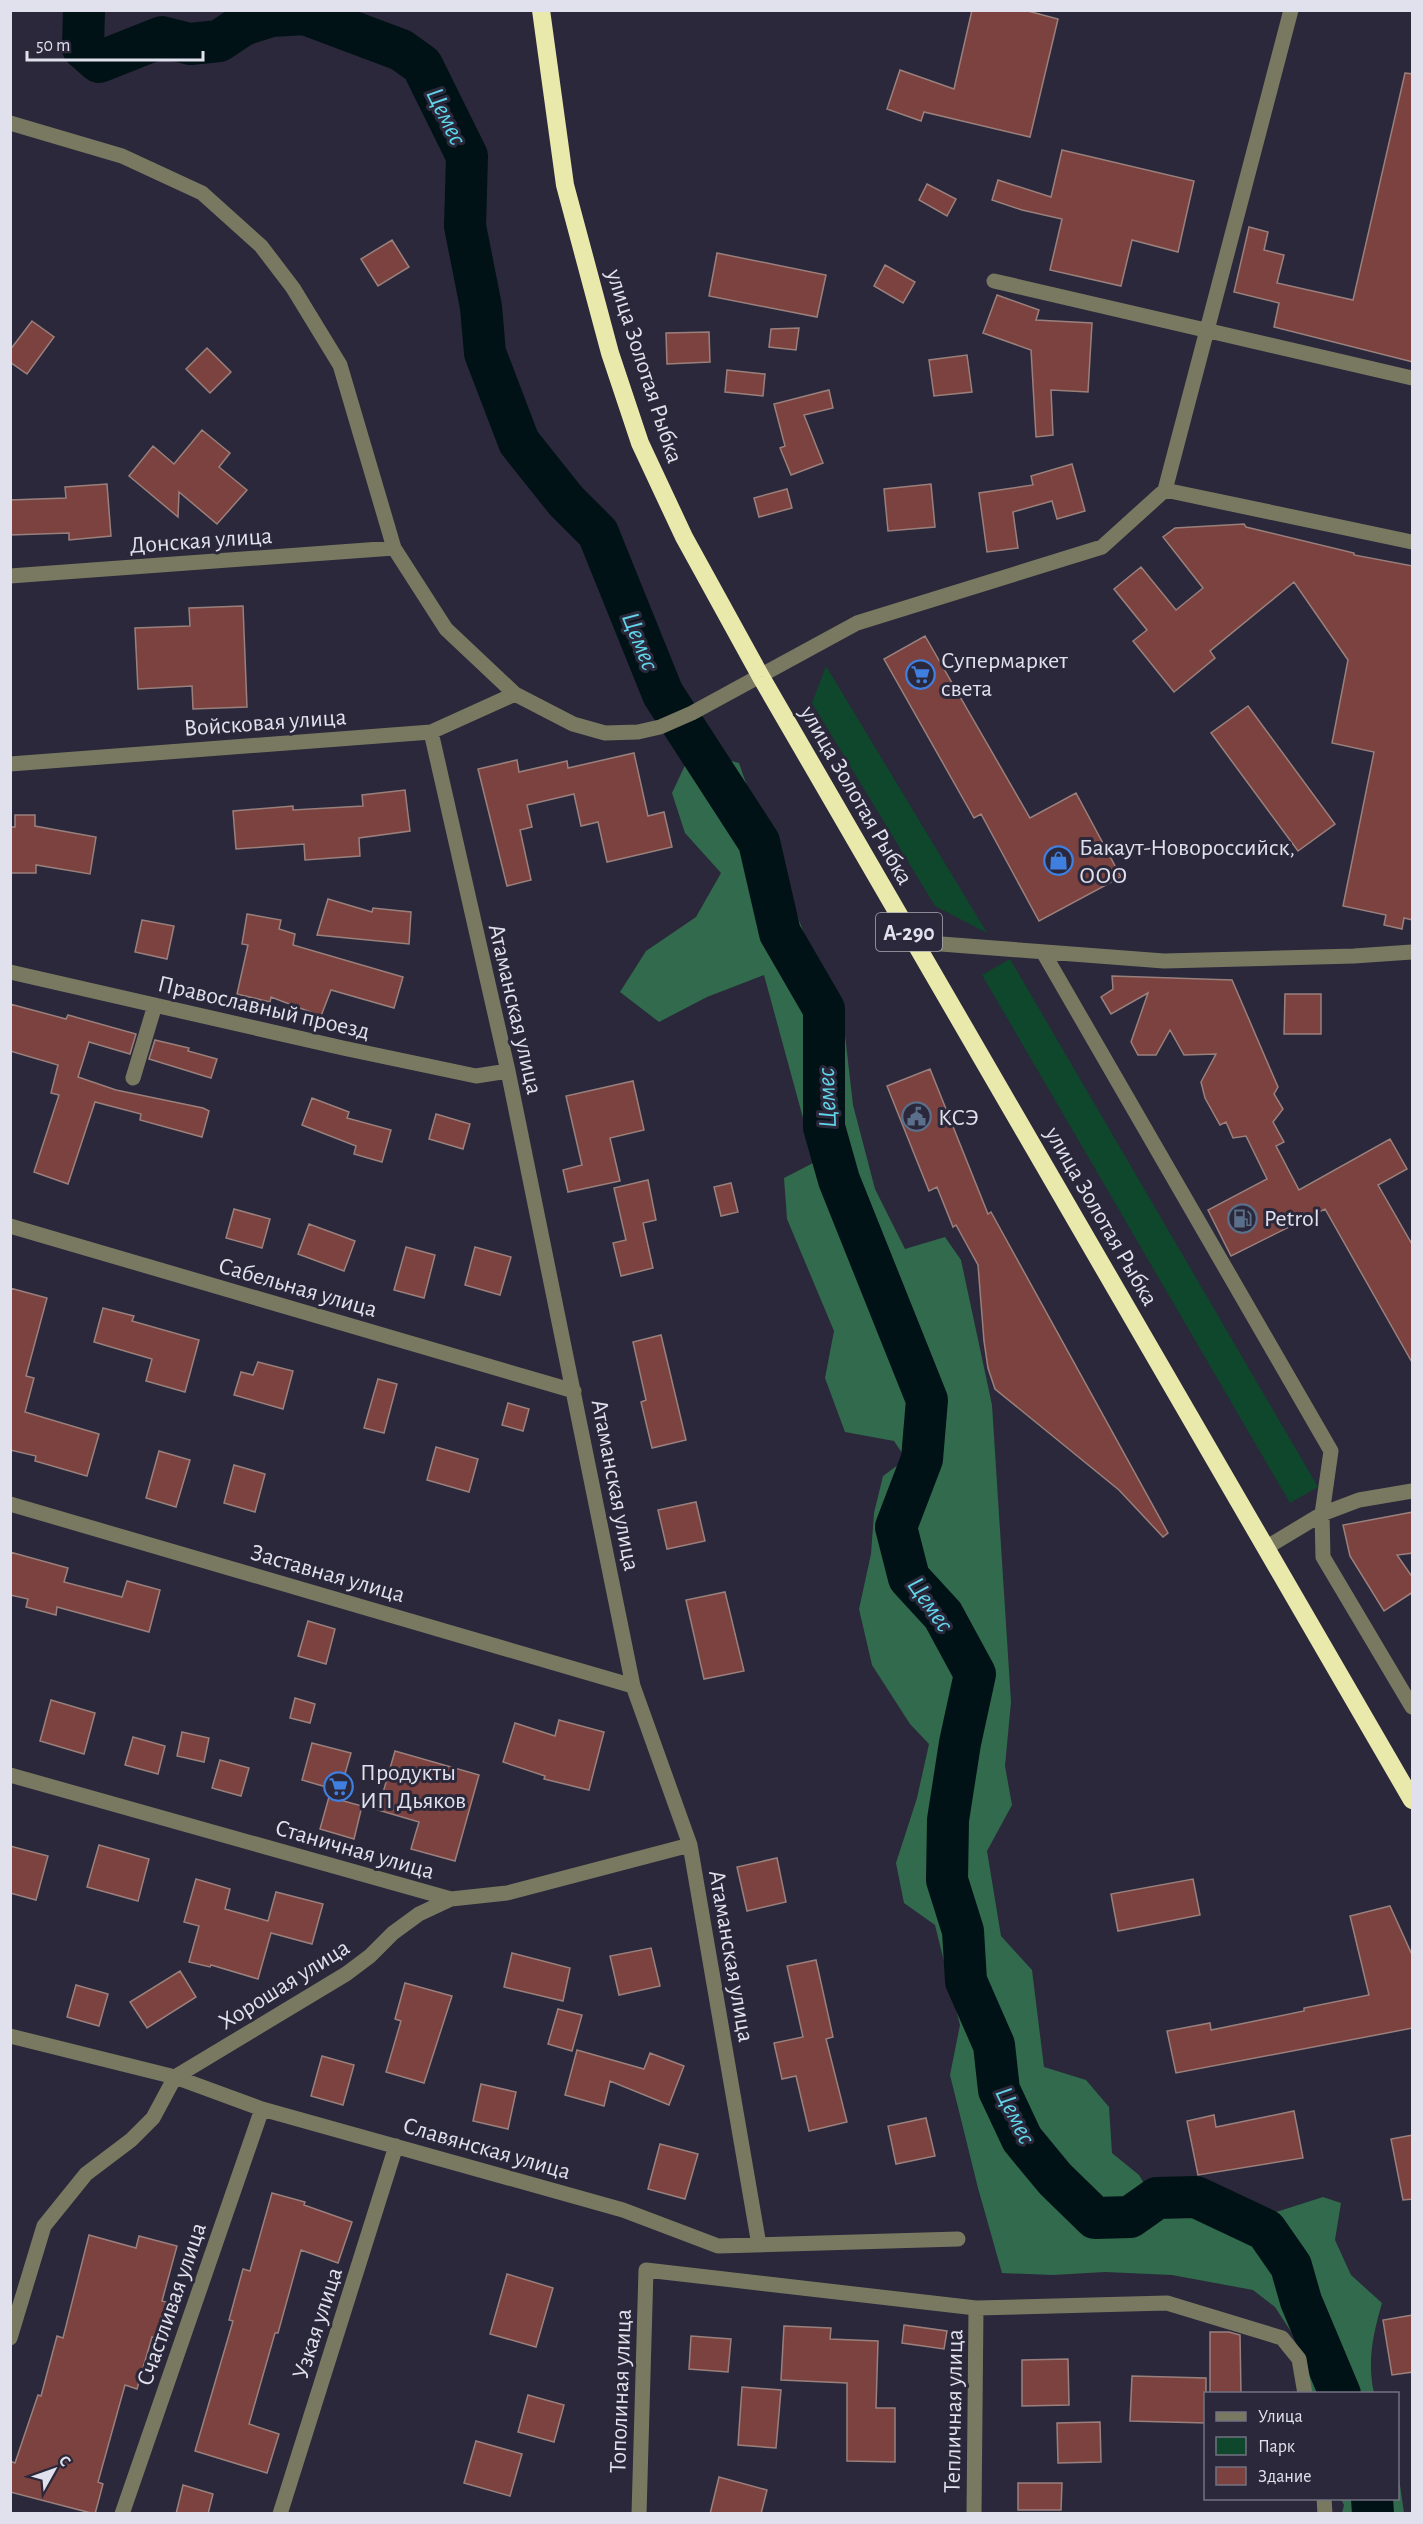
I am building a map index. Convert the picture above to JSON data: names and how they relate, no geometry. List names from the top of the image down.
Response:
{
  "streets": {
    "highway": ["улица Золотая Рыбка", "А-290"],
    "street": [
      "Донская улица",
      "Войсковая улица",
      "Православный проезд",
      "Атаманская улица",
      "Сабельная улица",
      "Заставная улица",
      "Станичная улица",
      "Хорошая улица",
      "Славянская улица",
      "Счастливая улица",
      "Узкая улица",
      "Тополиная улица",
      "Тепличная улица"
    ]
  },
  "crossings": [
    ["Войсковая улица", "Атаманская улица"],
    ["Православный проезд", "Атаманская улица"],
    ["Атаманская улица", "Сабельная улица"],
    ["Атаманская улица", "Заставная улица"],
    ["Атаманская улица", "Станичная улица"],
    ["Атаманская улица", "Славянская улица"],
    ["Станичная улица", "Хорошая улица"],
    ["Хорошая улица", "Славянская улица"],
    ["Славянская улица", "Счастливая улица"],
    ["Славянская улица", "Узкая улица"],
    ["Тополиная улица", "Тепличная улица"]
  ],
  "water": ["Цемес"],
  "places": {
    "supermarket": ["Супермаркет света", "Продукты ИП Дьяков"],
    "shop": ["Бакаут-Новороссийск, ООО"],
    "public building": ["КСЭ"],
    "fuel station": ["Petrol"]
  },
  "legend": ["Улица", "Парк", "Здание"],
  "scale_bar": "50 m",
  "north": "top right"
}
